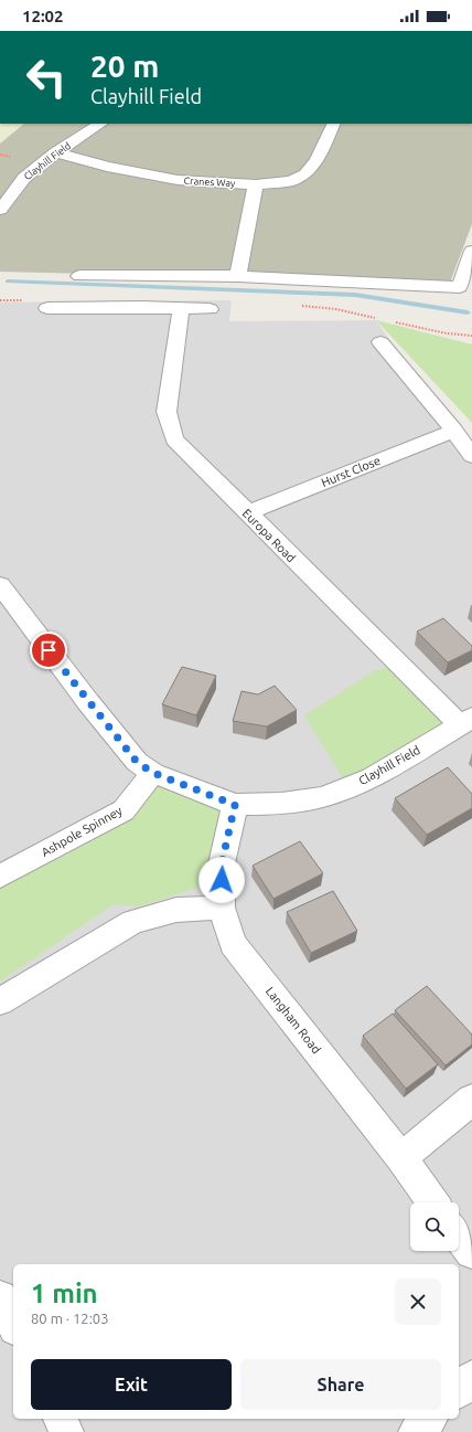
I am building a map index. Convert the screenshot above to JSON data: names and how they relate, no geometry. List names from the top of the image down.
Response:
{
  "streets": {
    "street": [
      "Clayhill Field",
      "Cranes Way",
      "Hurst Close",
      "Europa Road",
      "Ashpole Spinney",
      "Langham Road"
    ]
  },
  "crossings": [
    ["Clayhill Field", "Cranes Way"],
    ["Clayhill Field", "Europa Road"],
    ["Clayhill Field", "Ashpole Spinney"],
    ["Clayhill Field", "Langham Road"],
    ["Hurst Close", "Europa Road"]
  ],
  "page": {
    "status": "12:02",
    "turn": ["20 m", "Clayhill Field"],
    "heading": ["1 min", "80 m · 12:03"],
    "buttons": ["Exit", "Share"]
  }
}
